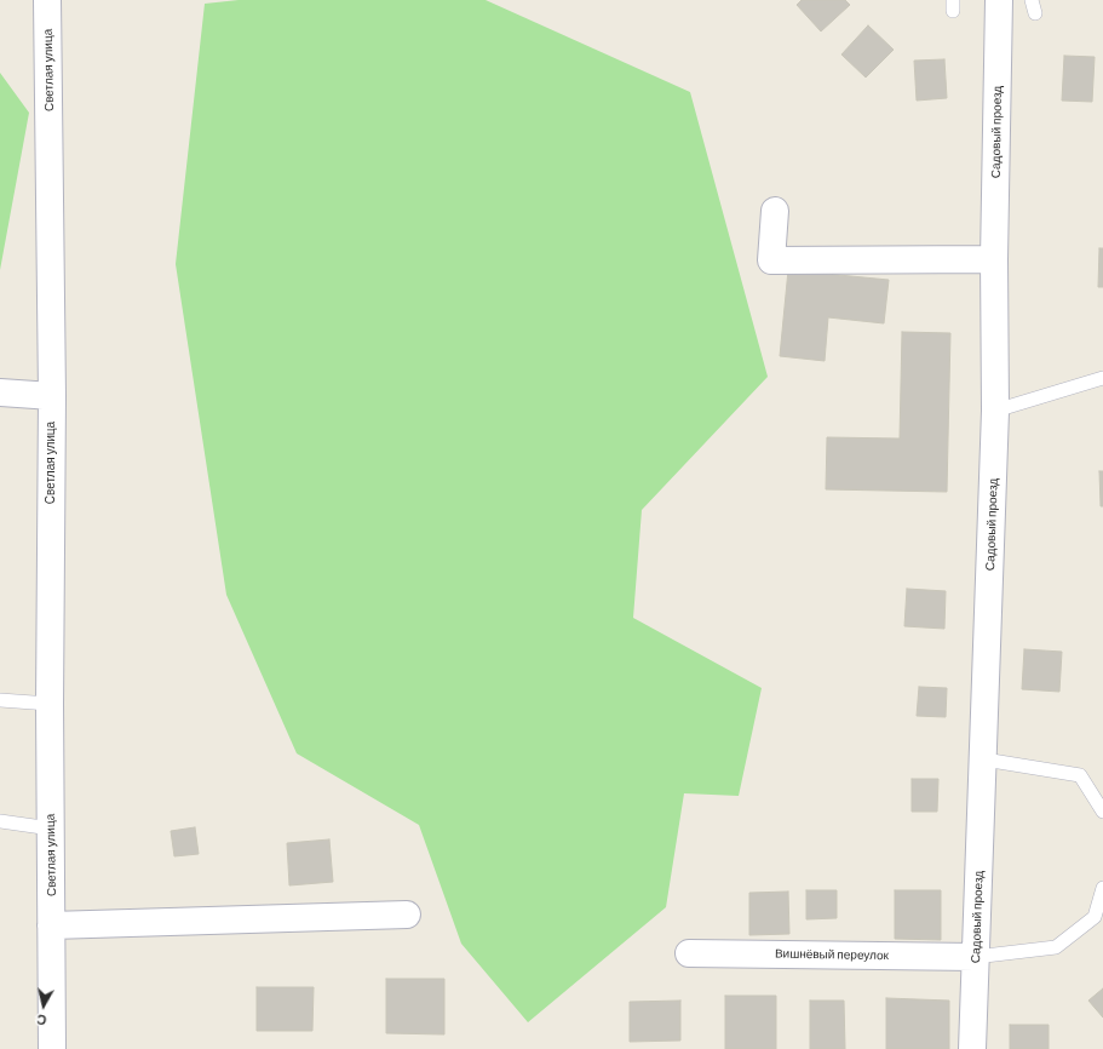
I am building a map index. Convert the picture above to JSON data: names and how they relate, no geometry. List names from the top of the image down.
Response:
{
  "streets": {
    "street": ["Светлая улица", "Садовый проезд", "Вишнёвый переулок"]
  },
  "crossings": [
    ["Садовый проезд", "Вишнёвый переулок"]
  ],
  "north": "bottom"
}
